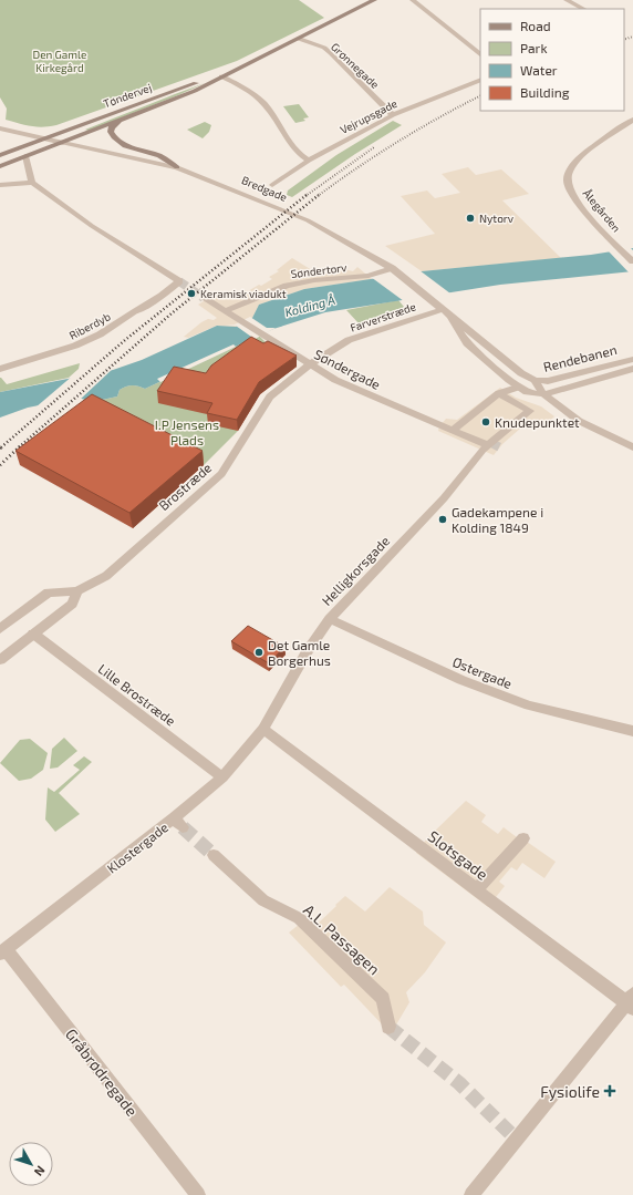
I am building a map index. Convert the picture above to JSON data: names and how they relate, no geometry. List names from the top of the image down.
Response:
{
  "streets": {
    "main road": ["Tøndervej"],
    "street": [
      "Grønnegade",
      "Vejrupsgade",
      "Bredgade",
      "Ålegården",
      "Søndertorv",
      "Farverstræde",
      "Riberdyb",
      "Rendebanen",
      "Søndergade",
      "Brostræde",
      "Helligkorsgade",
      "Østergade",
      "Lille Brostræde",
      "Klostergade",
      "Slotsgade",
      "A.L. Passagen",
      "Gråbrødregade"
    ]
  },
  "crossings": [
    ["Grønnegade", "Tøndervej"],
    ["Grønnegade", "Vejrupsgade"],
    ["Tøndervej", "Bredgade"],
    ["Bredgade", "Søndertorv"],
    ["Bredgade", "Farverstræde"],
    ["Bredgade", "Rendebanen"],
    ["Søndertorv", "Søndergade"],
    ["Farverstræde", "Søndergade"],
    ["Farverstræde", "Brostræde"],
    ["Søndergade", "Brostræde"],
    ["Søndergade", "Helligkorsgade"],
    ["Brostræde", "Lille Brostræde"],
    ["Helligkorsgade", "Østergade"],
    ["Helligkorsgade", "Klostergade"],
    ["Helligkorsgade", "Slotsgade"],
    ["Lille Brostræde", "Klostergade"],
    ["Klostergade", "Slotsgade"],
    ["Klostergade", "Gråbrødregade"]
  ],
  "water": ["Kolding Å"],
  "parks": ["Den Gamle Kirkegård", "I.P Jensens Plads"],
  "places": {
    "other": [
      "Nytorv",
      "Keramisk viadukt",
      "Knudepunktet",
      "Gadekampene i Kolding 1849",
      "Det Gamle Borgerhus"
    ],
    "health": ["Fysiolife"]
  },
  "legend": [
    "Road",
    "Park",
    "Water",
    "Building"
  ],
  "north": "bottom right"
}
